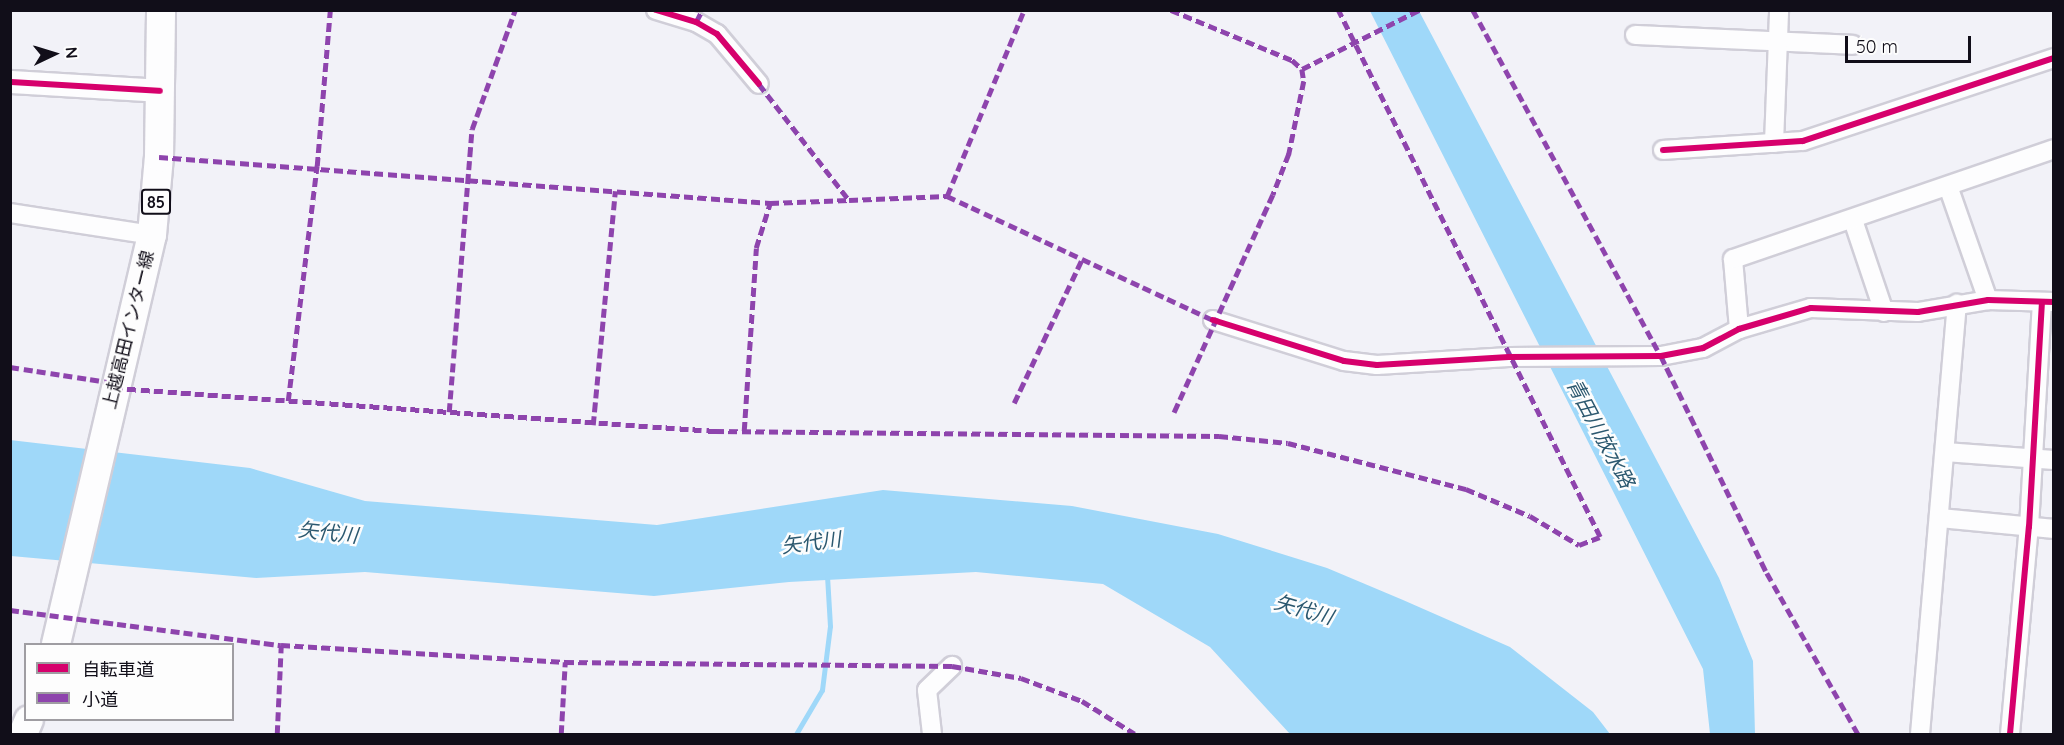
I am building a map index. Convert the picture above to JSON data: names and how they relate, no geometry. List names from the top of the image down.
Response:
{
  "streets": {
    "main road": ["85", "上越高田インター線"]
  },
  "water": ["青田川放水路", "矢代川"],
  "legend": ["自転車道", "小道"],
  "scale_bar": "50 m",
  "north": "right"
}
